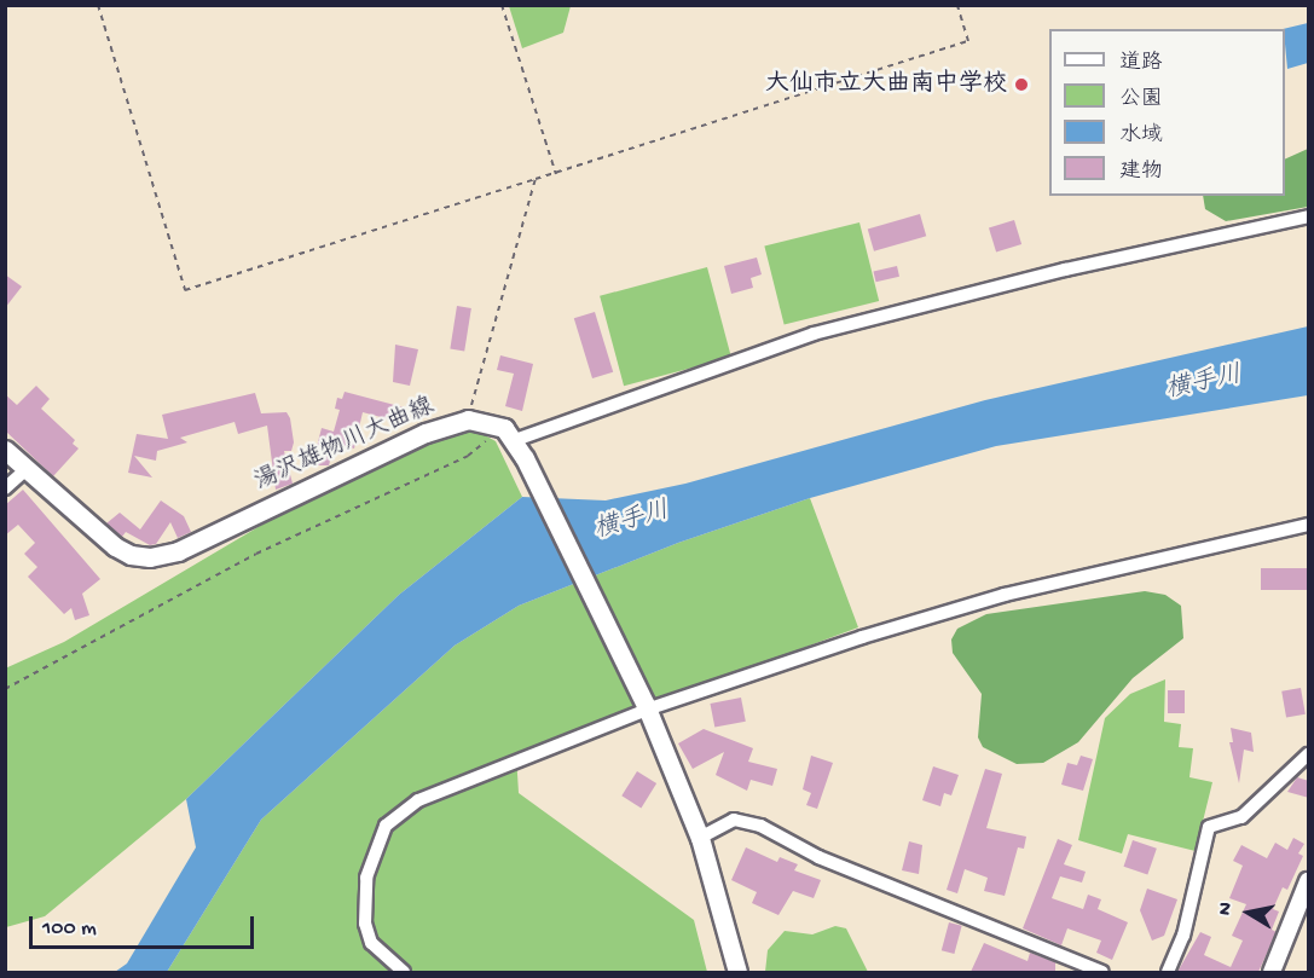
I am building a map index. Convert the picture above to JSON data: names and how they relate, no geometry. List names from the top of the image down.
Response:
{
  "streets": {
    "main road": ["湯沢雄物川大曲線"]
  },
  "water": ["横手川"],
  "places": ["大仙市立大曲南中学校"],
  "legend": [
    "道路",
    "公園",
    "水域",
    "建物"
  ],
  "scale_bar": "100 m",
  "north": "left"
}
